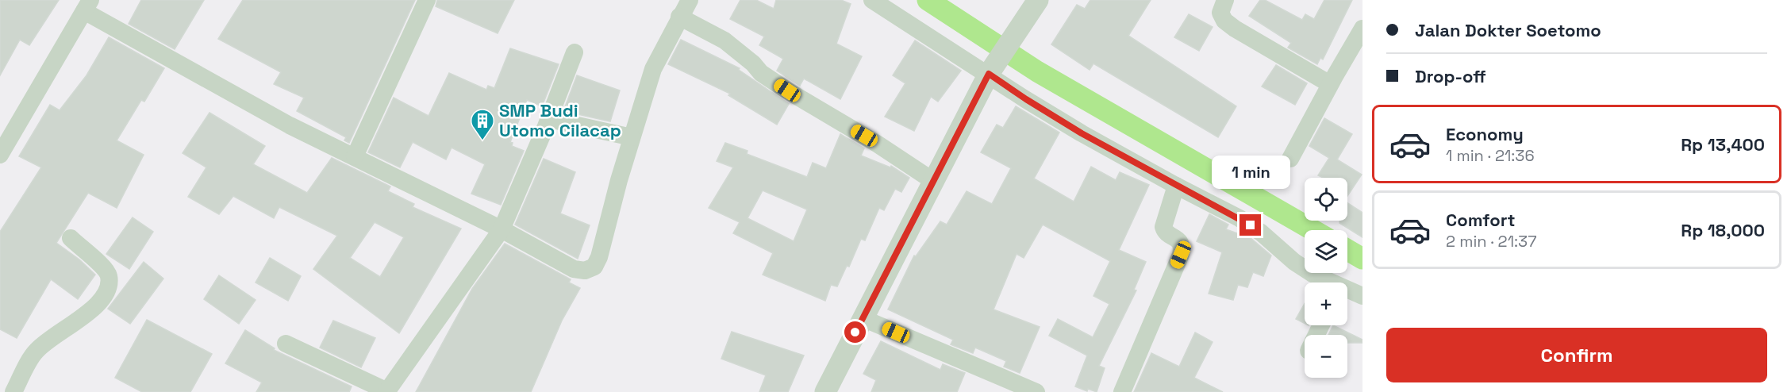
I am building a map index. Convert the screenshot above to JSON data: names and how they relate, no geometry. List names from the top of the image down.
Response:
{
  "places": {
    "building": ["SMP Budi Utomo Cilacap"]
  },
  "page": {
    "banner": ["Jalan Dokter Soetomo", "Drop-off"],
    "list": [
      {
        "name": "Economy",
        "note": "1 min · 21:36",
        "value": "Rp 13,400"
      },
      {
        "name": "Comfort",
        "note": "2 min · 21:37",
        "value": "Rp 18,000"
      }
    ],
    "bubble": "1 min",
    "map_buttons": ["+", "−"],
    "buttons": "Confirm"
  }
}
